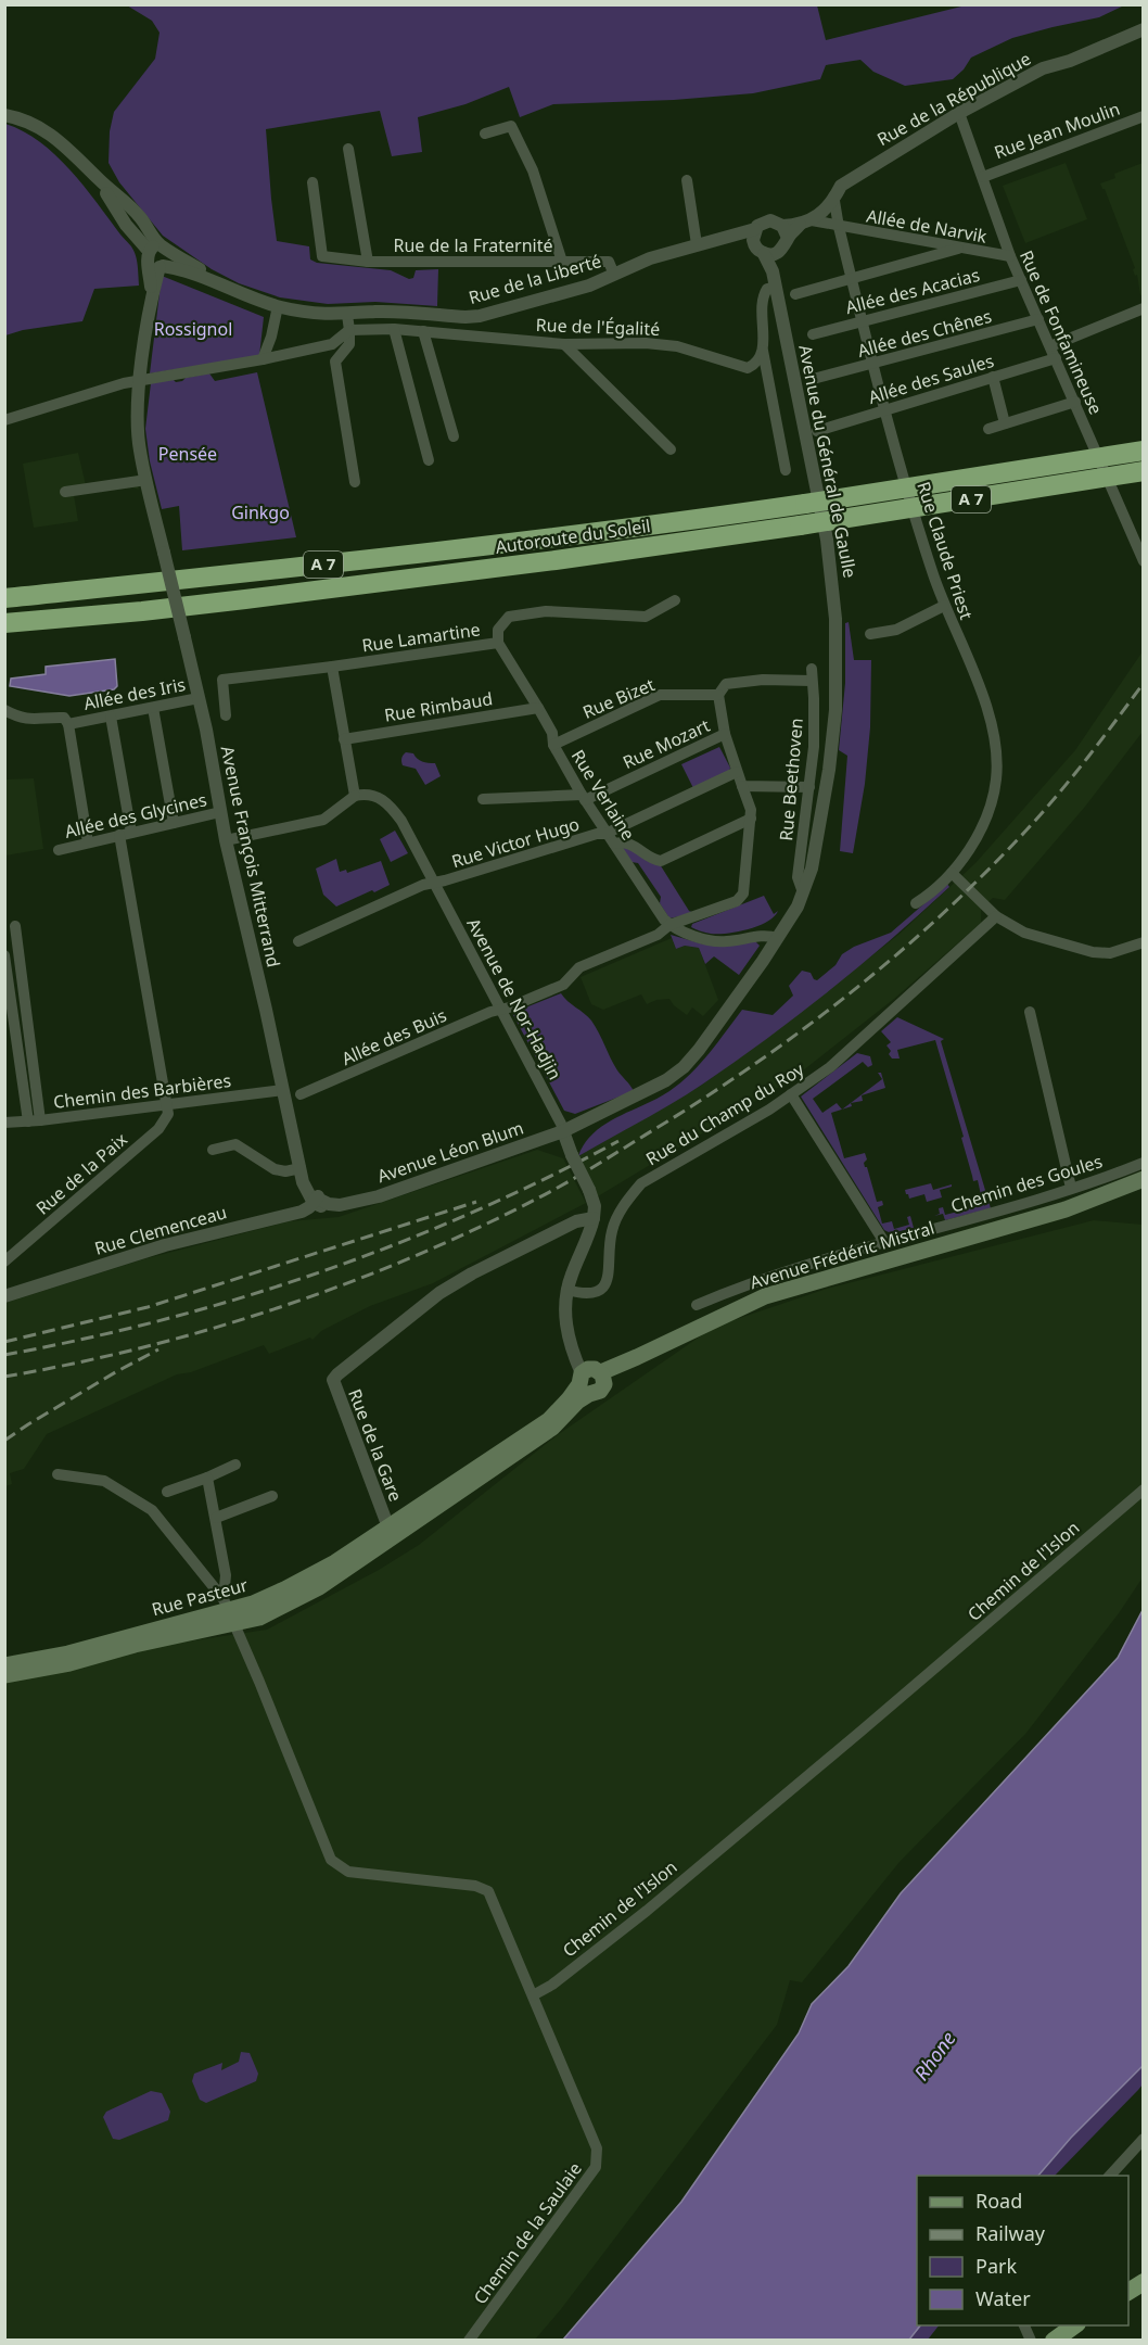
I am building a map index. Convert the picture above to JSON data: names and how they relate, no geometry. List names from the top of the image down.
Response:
{
  "streets": {
    "highway": ["A 7", "Autoroute du Soleil"],
    "main road": ["Avenue Frédéric Mistral", "Rue Pasteur"],
    "street": [
      "Rue de la République",
      "Rue Jean Moulin",
      "Allée de Narvik",
      "Rue de la Fraternité",
      "Rue de la Liberté",
      "Allée des Acacias",
      "Rue de l'Égalité",
      "Rue de Fonfamineuse",
      "Allée des Chênes",
      "Allée des Saules",
      "Avenue du Général de Gaulle",
      "Rue Claude Priest",
      "Rue Lamartine",
      "Allée des Iris",
      "Rue Bizet",
      "Rue Rimbaud",
      "Rue Mozart",
      "Rue Beethoven",
      "Rue Verlaine",
      "Allée des Glycines",
      "Rue Victor Hugo",
      "Avenue François Mitterrand",
      "Avenue de Nor-Hadjin",
      "Allée des Buis",
      "Chemin des Barbières",
      "Rue du Champ du Roy",
      "Avenue Léon Blum",
      "Rue de la Paix",
      "Chemin des Goules",
      "Rue Clemenceau",
      "Rue de la Gare",
      "Chemin de l'Islon",
      "Chemin de la Saulaie"
    ]
  },
  "crossings": [
    ["Rue de la République", "Allée de Narvik"],
    ["Rue de la République", "Rue de Fonfamineuse"],
    ["Rue de la République", "Rue Claude Priest"],
    ["Rue Jean Moulin", "Rue de Fonfamineuse"],
    ["Allée de Narvik", "Rue de Fonfamineuse"],
    ["Allée de Narvik", "Rue Claude Priest"],
    ["Rue de la Fraternité", "Rue de la Liberté"],
    ["Rue de la Liberté", "Avenue du Général de Gaulle"],
    ["Rue de la Liberté", "Avenue François Mitterrand"],
    ["Allée des Acacias", "Rue de Fonfamineuse"],
    ["Allée des Acacias", "Rue Claude Priest"],
    ["Rue de l'Égalité", "Avenue François Mitterrand"],
    ["Rue de Fonfamineuse", "Allée des Chênes"],
    ["Rue de Fonfamineuse", "Allée des Saules"],
    ["Allée des Chênes", "Rue Claude Priest"],
    ["Allée des Saules", "Rue Claude Priest"],
    ["Avenue du Général de Gaulle", "Rue Beethoven"],
    ["Avenue du Général de Gaulle", "Avenue de Nor-Hadjin"],
    ["Avenue du Général de Gaulle", "Avenue Léon Blum"],
    ["Rue Lamartine", "Rue Verlaine"],
    ["Allée des Iris", "Avenue François Mitterrand"],
    ["Rue Bizet", "Rue Beethoven"],
    ["Rue Bizet", "Rue Verlaine"],
    ["Rue Rimbaud", "Rue Verlaine"],
    ["Rue Mozart", "Rue Verlaine"],
    ["Rue Verlaine", "Rue Victor Hugo"],
    ["Rue Verlaine", "Allée des Buis"],
    ["Allée des Glycines", "Avenue François Mitterrand"],
    ["Rue Victor Hugo", "Avenue de Nor-Hadjin"],
    ["Avenue François Mitterrand", "Chemin des Barbières"],
    ["Avenue François Mitterrand", "Avenue Léon Blum"],
    ["Avenue François Mitterrand", "Rue Clemenceau"],
    ["Avenue de Nor-Hadjin", "Allée des Buis"],
    ["Avenue de Nor-Hadjin", "Avenue Léon Blum"],
    ["Chemin des Barbières", "Rue de la Paix"],
    ["Avenue Léon Blum", "Rue Clemenceau"],
    ["Rue de la Gare", "Rue Pasteur"],
    ["Chemin de l'Islon", "Chemin de la Saulaie"]
  ],
  "water": ["Rhone"],
  "parks": ["Rossignol", "Pensée", "Ginkgo"],
  "legend": [
    "Road",
    "Railway",
    "Park",
    "Water"
  ]
}
